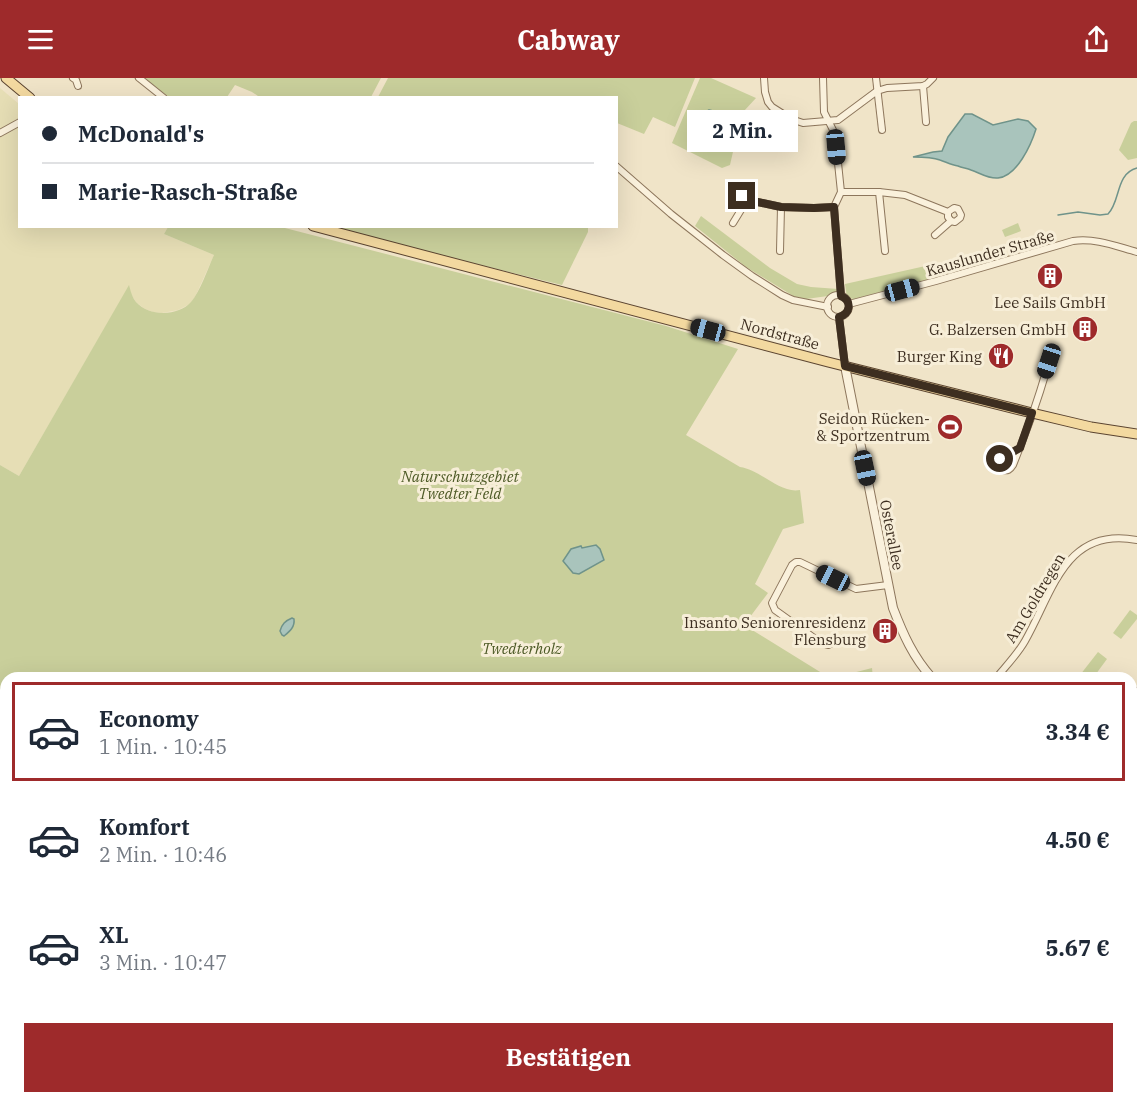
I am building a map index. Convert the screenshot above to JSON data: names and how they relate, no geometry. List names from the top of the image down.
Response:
{
  "streets": {
    "main road": ["Nordstraße"],
    "street": ["Kauslunder Straße", "Osterallee", "Am Goldregen"]
  },
  "crossings": [
    ["Kauslunder Straße", "Osterallee"],
    ["Nordstraße", "Osterallee"]
  ],
  "parks": ["Naturschutzgebiet Twedter Feld", "Twedterholz"],
  "places": {
    "building": ["Lee Sails GmbH", "G. Balzersen GmbH", "Insanto Seniorenresidenz Flensburg"],
    "restaurant": ["Burger King"],
    "sports": ["Seidon Rücken- & Sportzentrum"]
  },
  "page": {
    "header": "Cabway",
    "banner": ["McDonald's", "Marie-Rasch-Straße"],
    "bubble": "2 Min.",
    "list": [
      {
        "name": "Economy",
        "note": "1 Min. · 10:45",
        "value": "3.34 €"
      },
      {
        "name": "Komfort",
        "note": "2 Min. · 10:46",
        "value": "4.50 €"
      },
      {
        "name": "XL",
        "note": "3 Min. · 10:47",
        "value": "5.67 €"
      }
    ],
    "buttons": "Bestätigen"
  }
}
